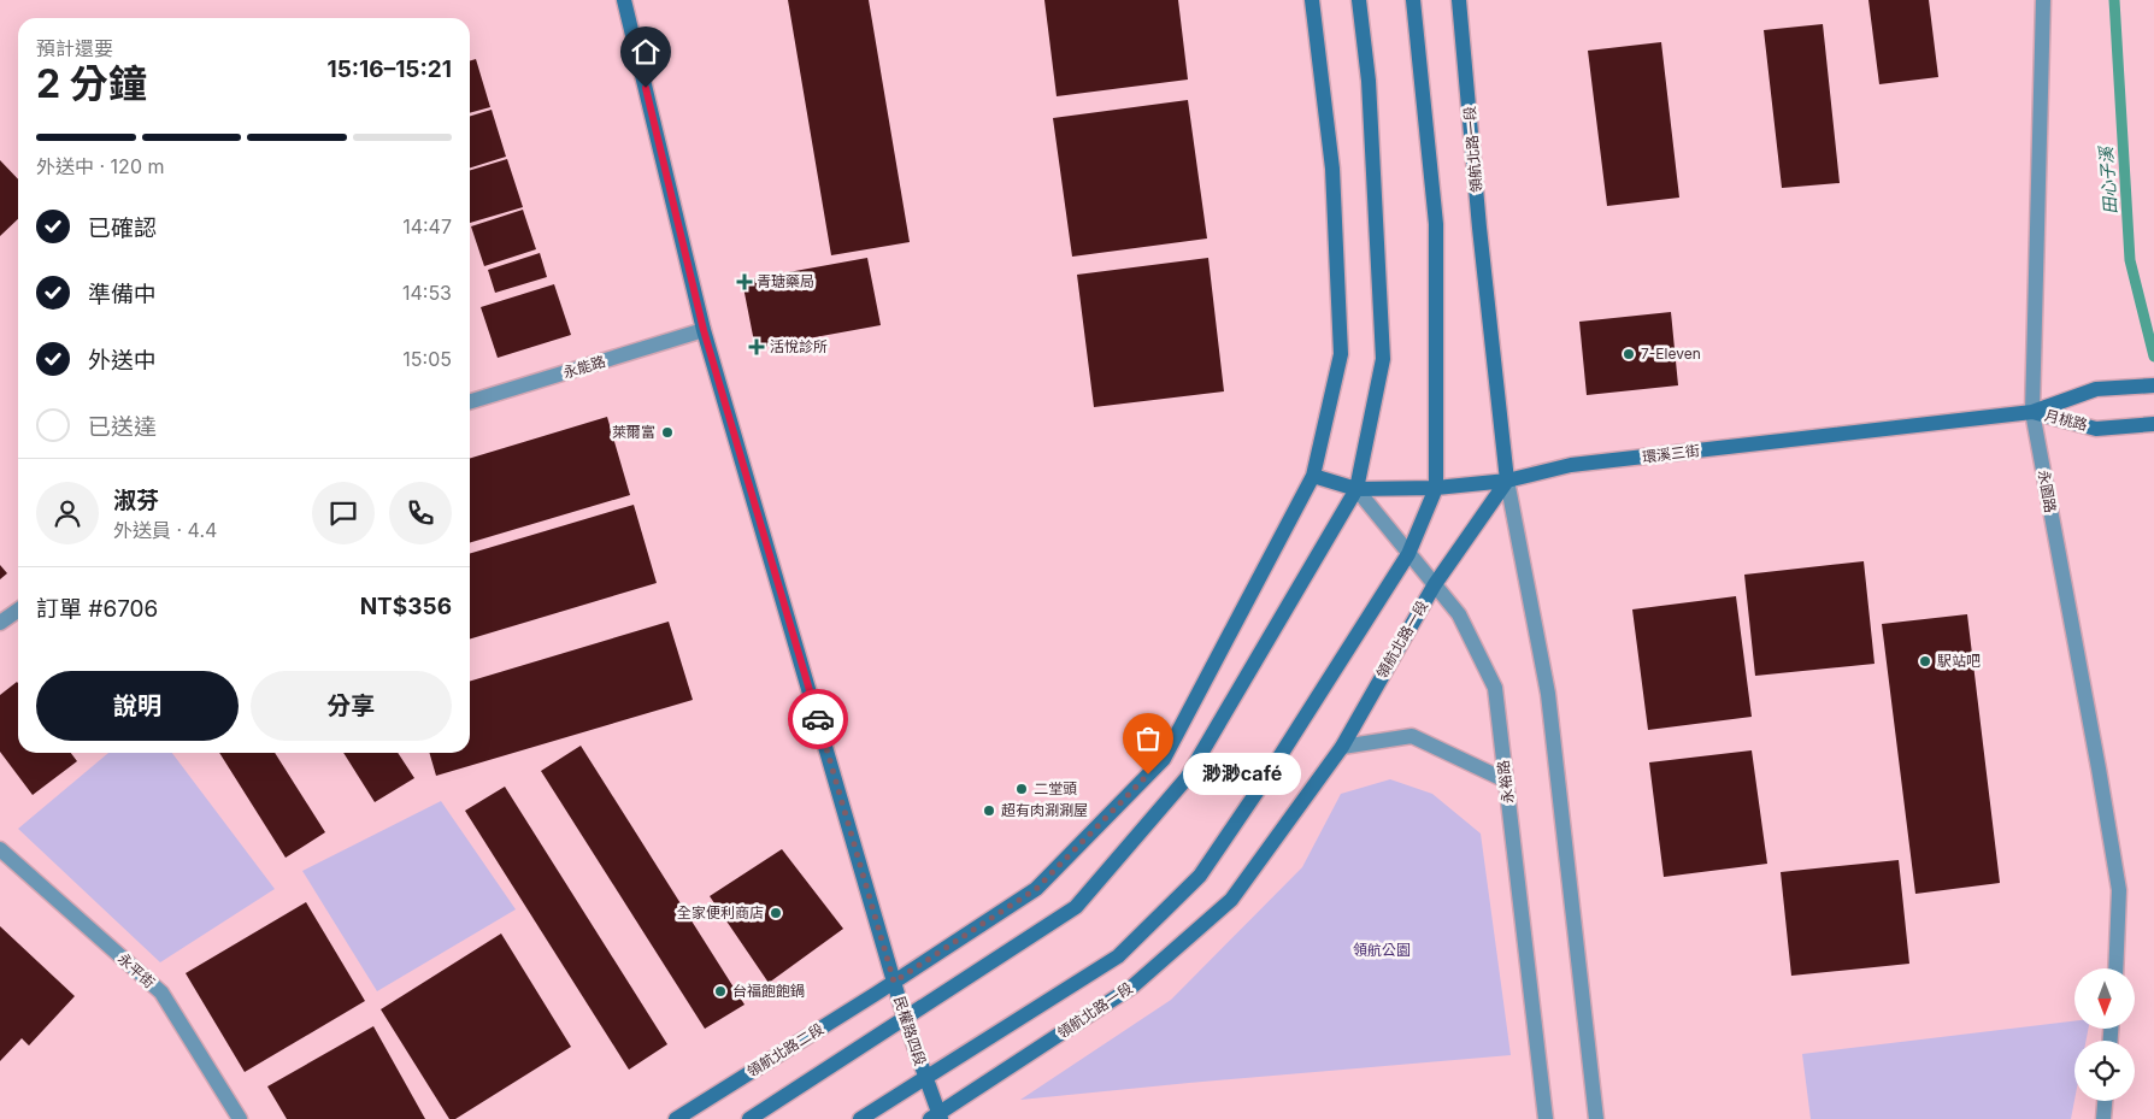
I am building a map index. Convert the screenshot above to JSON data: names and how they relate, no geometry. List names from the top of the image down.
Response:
{
  "streets": {
    "street": [
      "領航北路一段",
      "永能路",
      "月桃路",
      "環溪三街",
      "永園路",
      "永裕路",
      "永平街",
      "民權路四段",
      "領航北路二段"
    ]
  },
  "crossings": [
    ["領航北路一段", "環溪三街"],
    ["領航北路一段", "永裕路"],
    ["領航北路一段", "民權路四段"],
    ["永能路", "民權路四段"],
    ["月桃路", "環溪三街"],
    ["月桃路", "永園路"],
    ["環溪三街", "永園路"],
    ["環溪三街", "永裕路"],
    ["民權路四段", "領航北路二段"]
  ],
  "water": ["田心子溪"],
  "parks": ["領航公園"],
  "places": {
    "health": ["青瑭藥局", "活悅診所"],
    "other": [
      "7-Eleven",
      "萊爾富",
      "駅站吧",
      "渺渺café",
      "二堂頭",
      "超有肉涮涮屋",
      "全家便利商店",
      "台福飽飽鍋"
    ]
  },
  "north": "bottom",
  "page": {
    "heading": ["2 分鐘", "預計還要", "15:16–15:21"],
    "panel": [
      "淑芬",
      "外送員 · 4.4",
      "訂單 #6706",
      "NT$356"
    ],
    "bar": "外送中 · 120 m",
    "list": [
      ["已確認", "14:47"],
      ["準備中", "14:53"],
      ["外送中", "15:05"],
      "已送達"
    ],
    "buttons": ["說明", "分享"],
    "bubble": "渺渺café"
  }
}
